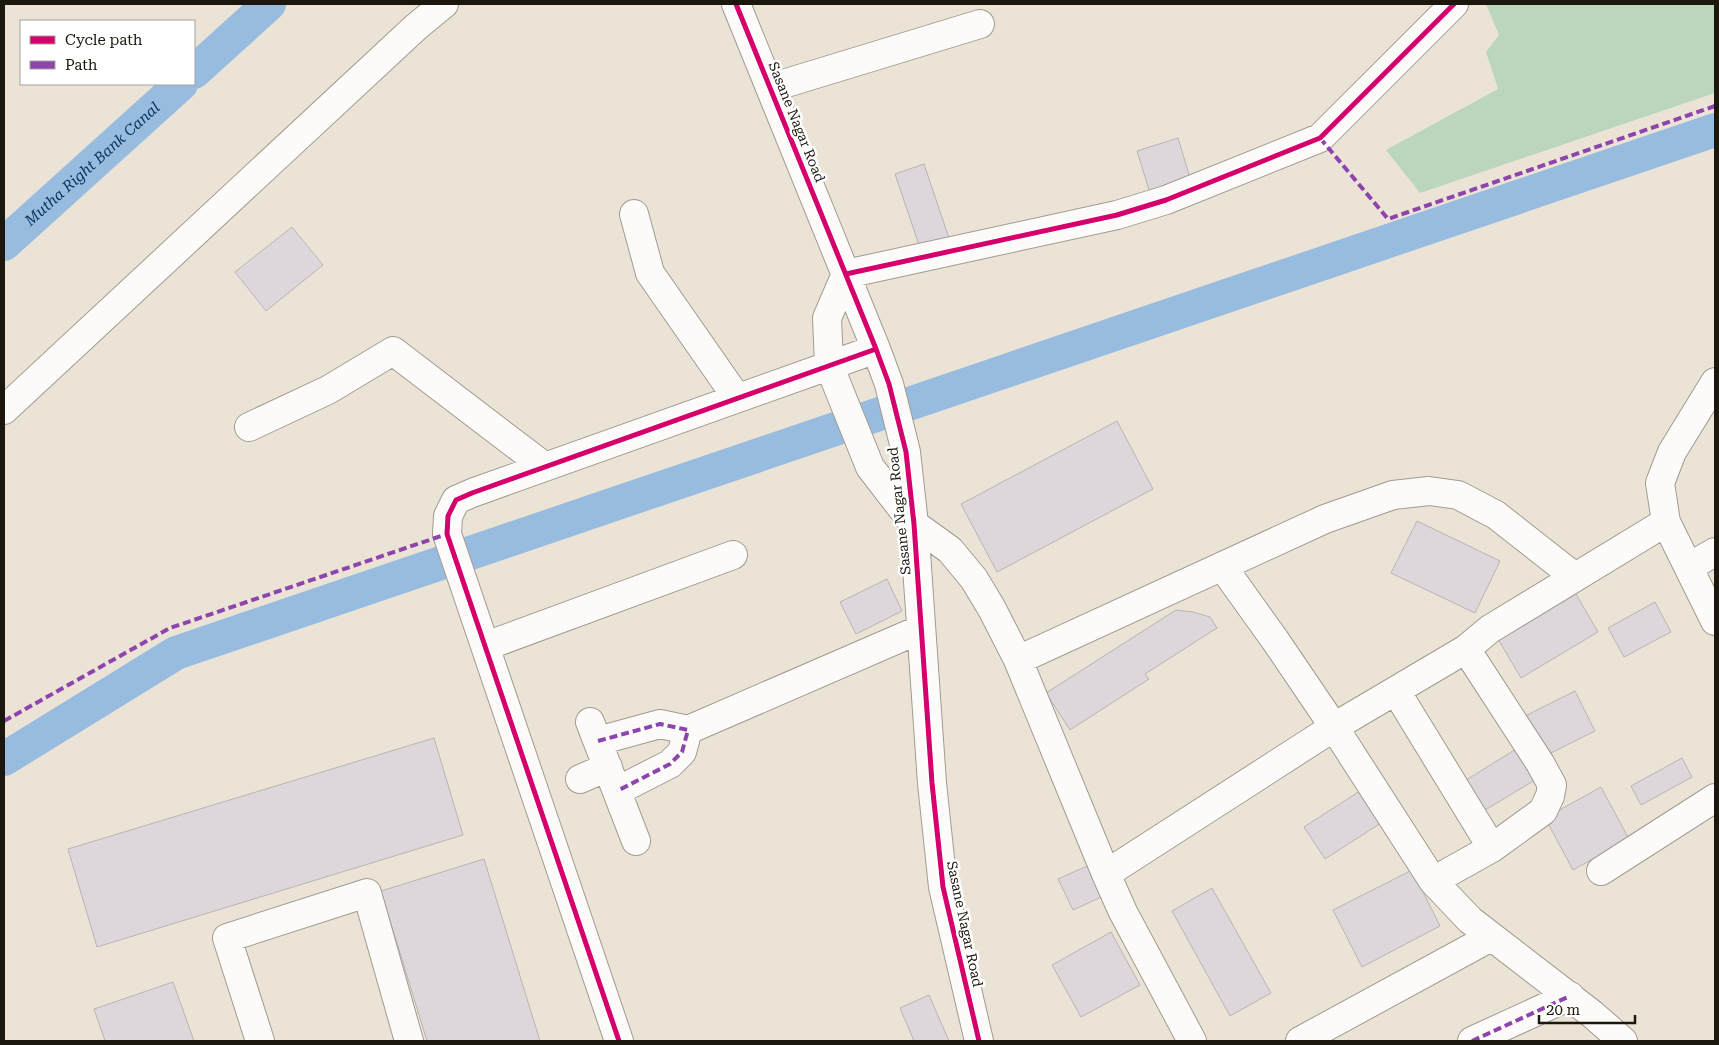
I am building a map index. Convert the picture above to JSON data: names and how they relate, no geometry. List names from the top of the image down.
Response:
{
  "streets": {
    "street": ["Sasane Nagar Road"]
  },
  "water": ["Mutha Right Bank Canal"],
  "legend": ["Cycle path", "Path"],
  "scale_bar": "20 m"
}
